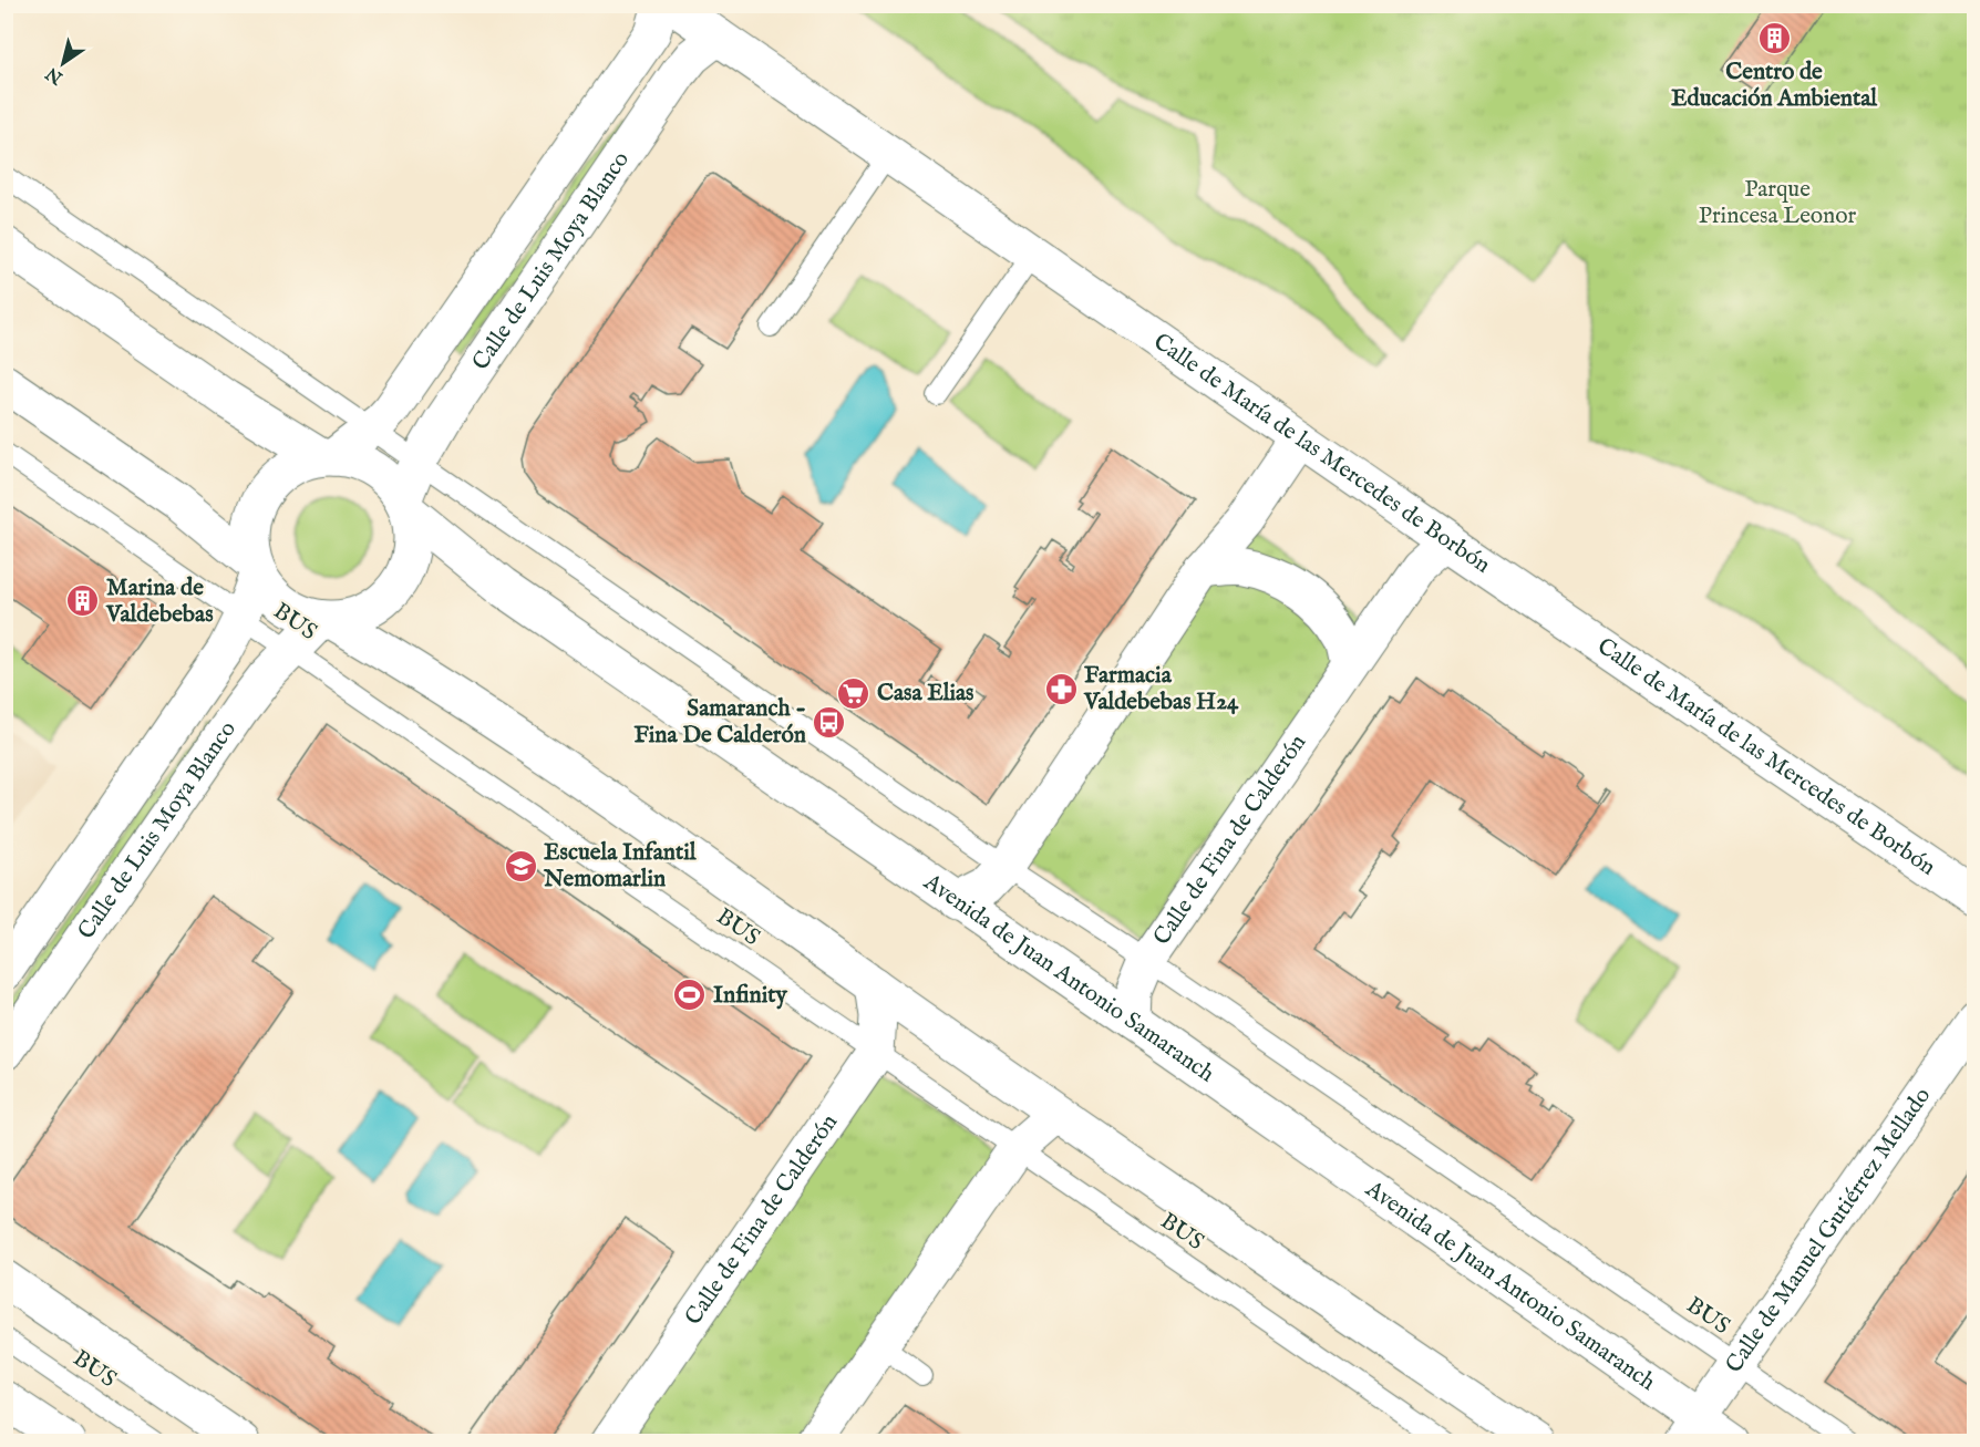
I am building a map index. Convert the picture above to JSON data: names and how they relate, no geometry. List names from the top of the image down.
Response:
{
  "streets": {
    "street": [
      "Calle de Luis Moya Blanco",
      "Calle de María de las Mercedes de Borbón",
      "Calle de Fina de Calderón",
      "Avenida de Juan Antonio Samaranch",
      "Calle de Manuel Gutiérrez Mellado"
    ],
    "lane": ["BUS"]
  },
  "crossings": [
    ["Calle de Luis Moya Blanco", "Calle de María de las Mercedes de Borbón"],
    ["Calle de Luis Moya Blanco", "BUS"],
    ["Calle de Luis Moya Blanco", "Avenida de Juan Antonio Samaranch"],
    ["Calle de María de las Mercedes de Borbón", "Calle de Fina de Calderón"],
    ["BUS", "Calle de Fina de Calderón"],
    ["BUS", "Calle de Manuel Gutiérrez Mellado"],
    ["Calle de Fina de Calderón", "Avenida de Juan Antonio Samaranch"],
    ["Avenida de Juan Antonio Samaranch", "Calle de Manuel Gutiérrez Mellado"]
  ],
  "parks": ["Parque Princesa Leonor"],
  "places": {
    "building": ["Centro de Educación Ambiental", "Marina de Valdebebas"],
    "pharmacy": ["Farmacia Valdebebas H24"],
    "supermarket": ["Casa Elias"],
    "bus stop": ["Samaranch - Fina De Calderón"],
    "school or university": ["Escuela Infantil Nemomarlin"],
    "sports": ["Infinity"]
  },
  "north": "bottom left"
}
